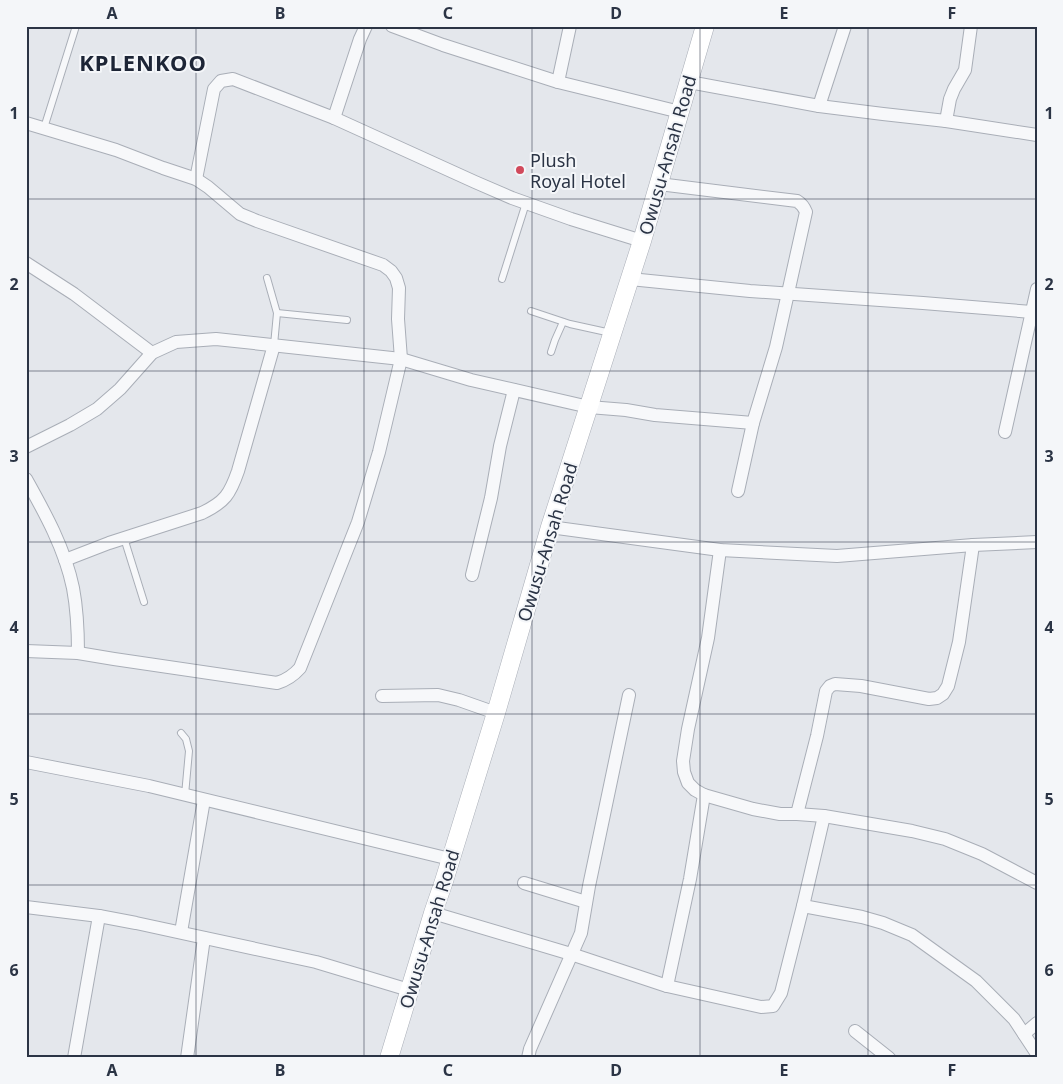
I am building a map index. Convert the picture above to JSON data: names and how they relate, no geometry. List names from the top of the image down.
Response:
{
  "streets": {
    "street": ["Owusu-Ansah Road"]
  },
  "districts": ["KPLENKOO"],
  "places": ["Plush Royal Hotel"],
  "grid": {
    "columns": [
      "A",
      "B",
      "C",
      "D",
      "E",
      "F"
    ],
    "rows": [
      "1",
      "2",
      "3",
      "4",
      "5",
      "6"
    ]
  }
}
